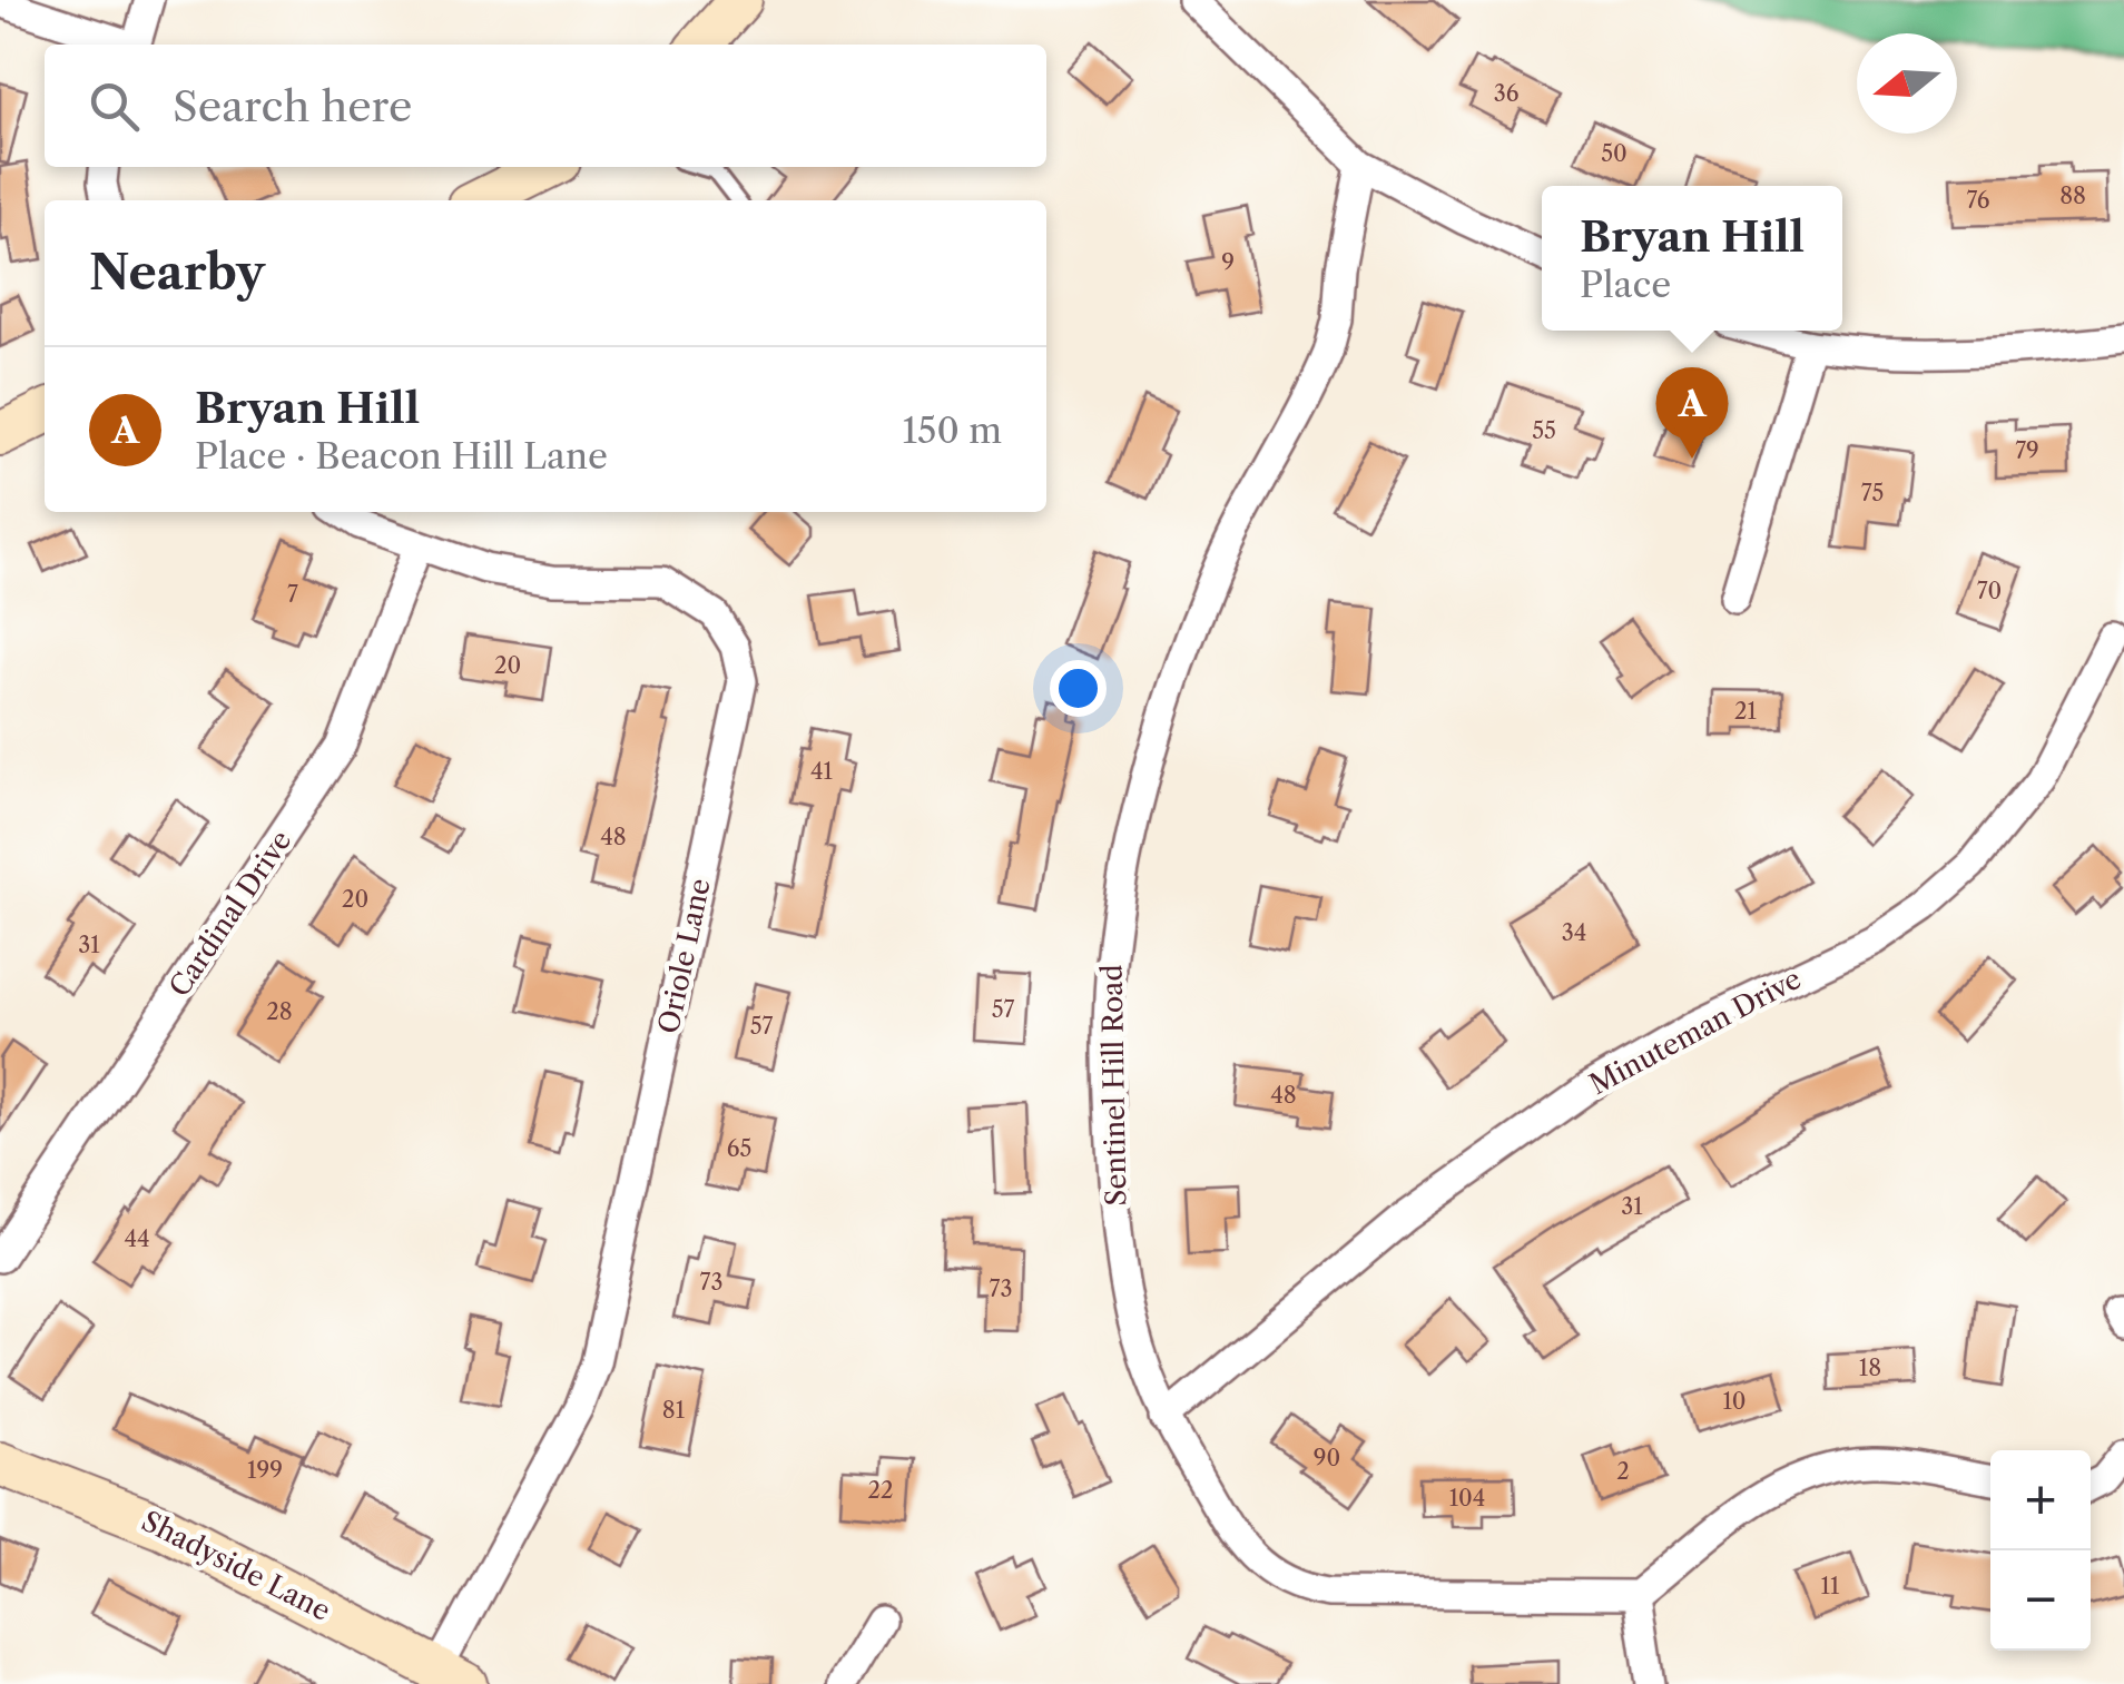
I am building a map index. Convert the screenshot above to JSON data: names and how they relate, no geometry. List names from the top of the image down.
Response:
{
  "streets": {
    "street": [
      "Cardinal Drive",
      "Oriole Lane",
      "Minuteman Drive",
      "Sentinel Hill Road",
      "Shadyside Lane"
    ]
  },
  "crossings": [
    ["Cardinal Drive", "Oriole Lane"],
    ["Oriole Lane", "Shadyside Lane"],
    ["Minuteman Drive", "Sentinel Hill Road"]
  ],
  "house_numbers": [
    "36",
    "50",
    "88",
    "76",
    "9",
    "55",
    "79",
    "75",
    "70",
    "7",
    "20",
    "21",
    "41",
    "48",
    "20",
    "34",
    "31",
    "57",
    "28",
    "57",
    "48",
    "65",
    "31",
    "44",
    "73",
    "73",
    "18",
    "10",
    "81",
    "90",
    "199",
    "2",
    "22",
    "104",
    "11"
  ],
  "north": "left",
  "page": {
    "search": "Search here",
    "popup": ["Bryan Hill", "Place"],
    "heading": "Nearby",
    "list": [
      {
        "mark": "A",
        "name": "Bryan Hill",
        "note": "Place · Beacon Hill Lane",
        "value": "150 m"
      }
    ],
    "pins": "A",
    "map_buttons": ["+", "−"]
  }
}
